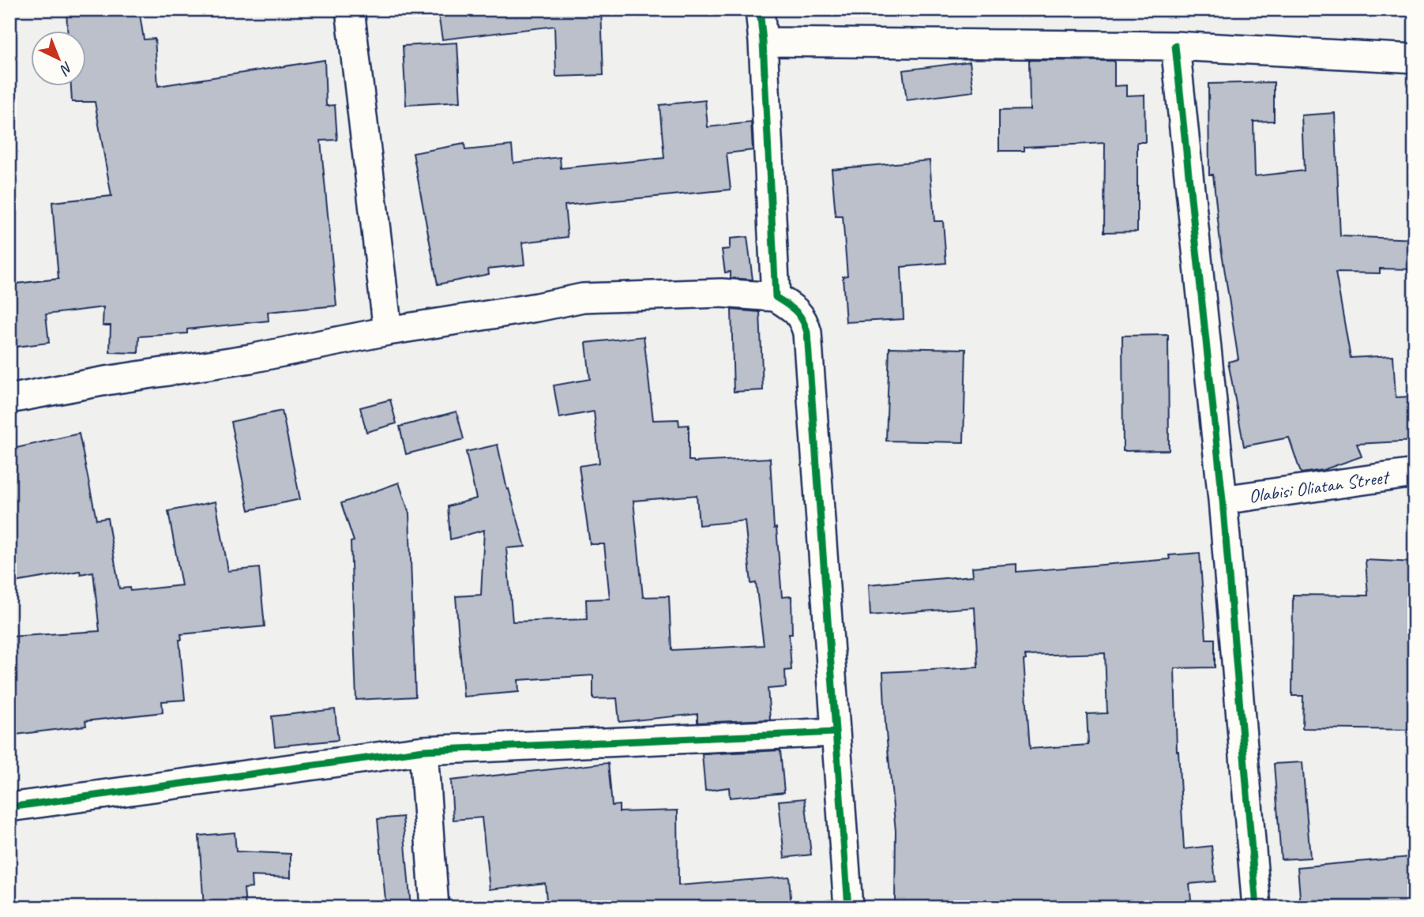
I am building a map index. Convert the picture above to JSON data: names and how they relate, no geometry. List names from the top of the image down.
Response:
{
  "streets": {
    "street": ["Olabisi Oliatan Street"]
  },
  "north": "bottom right"
}
